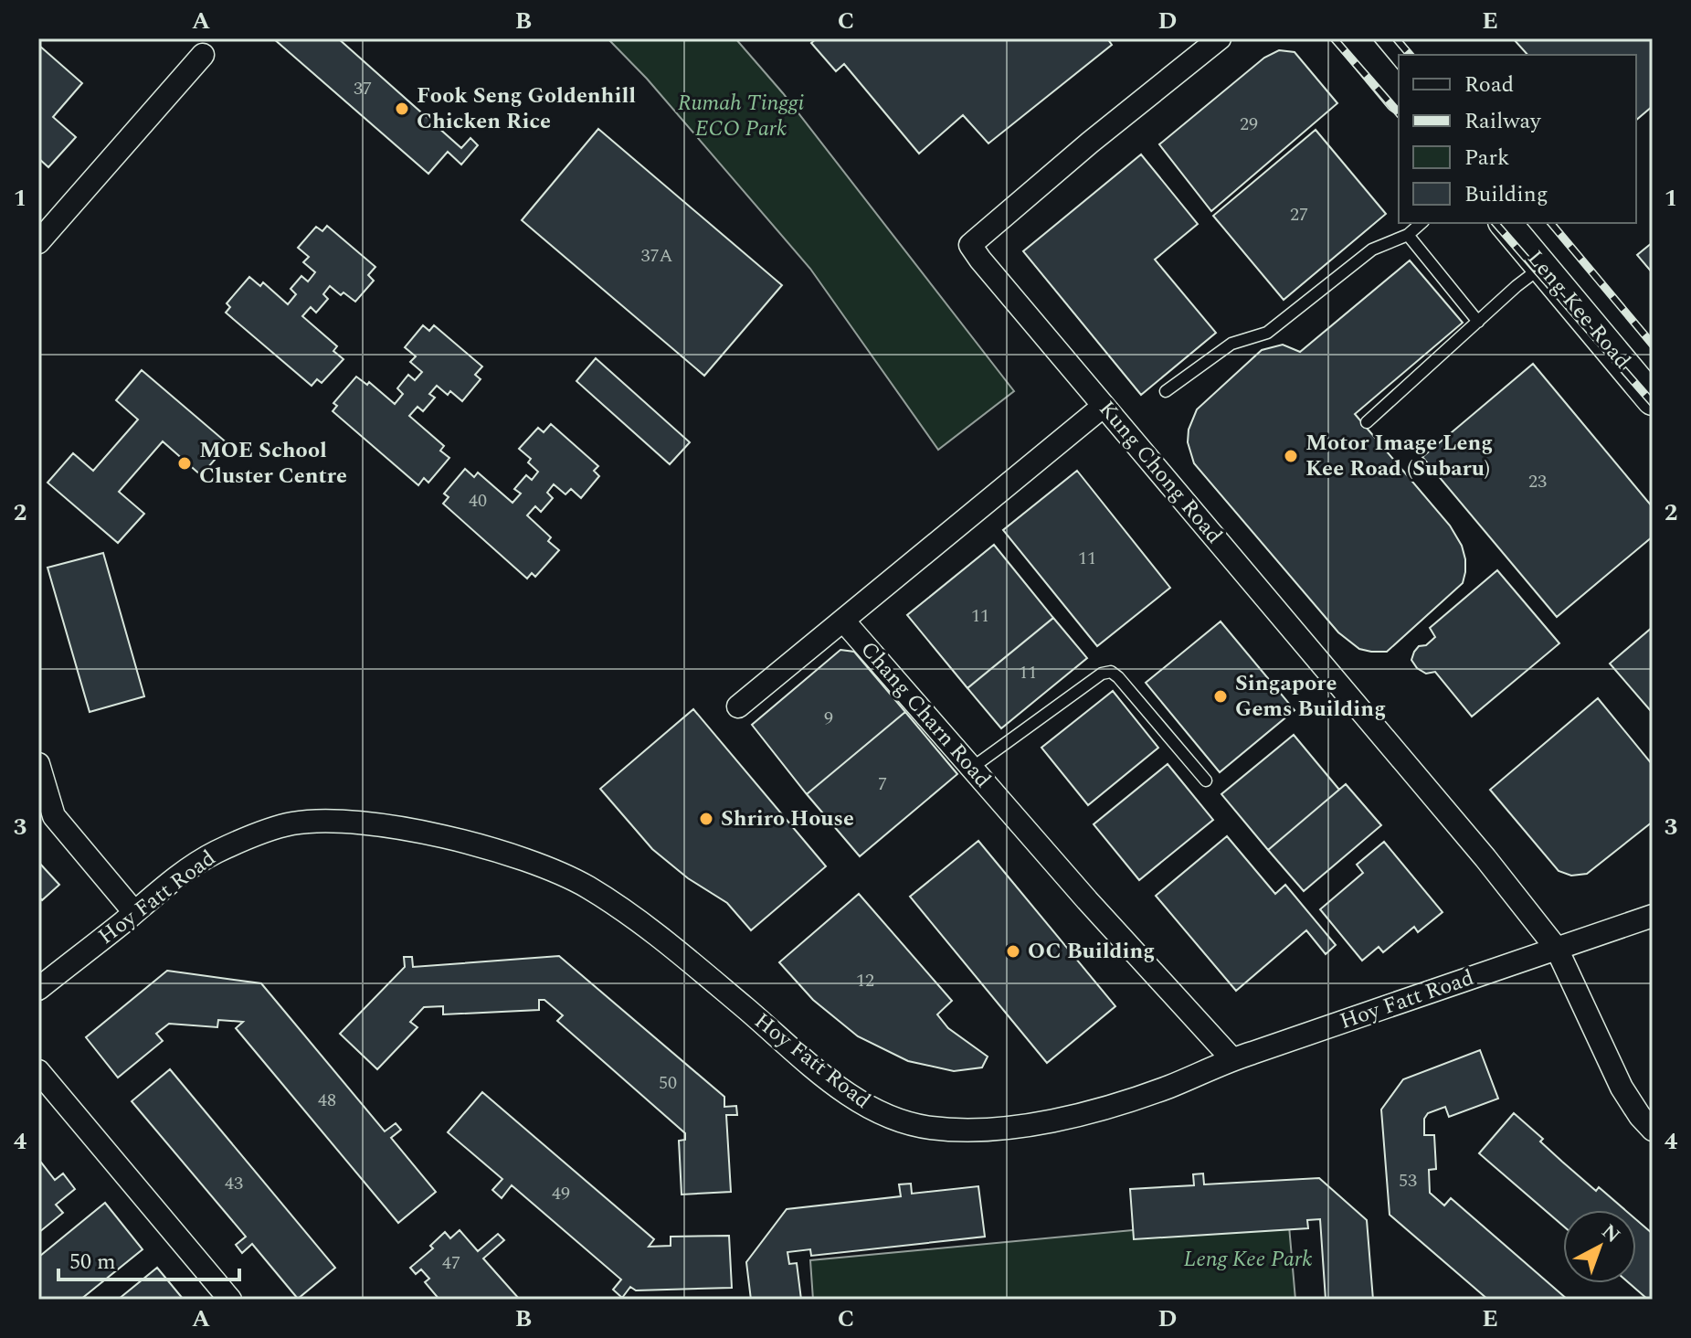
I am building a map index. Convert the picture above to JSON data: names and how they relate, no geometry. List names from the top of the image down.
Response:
{
  "streets": {
    "street": [
      "Leng Kee Road",
      "Kung Chong Road",
      "Chang Charn Road",
      "Hoy Fatt Road"
    ]
  },
  "crossings": [
    ["Kung Chong Road", "Chang Charn Road"],
    ["Kung Chong Road", "Hoy Fatt Road"],
    ["Chang Charn Road", "Hoy Fatt Road"]
  ],
  "parks": ["Rumah Tinggi ECO Park", "Leng Kee Park"],
  "places": [
    "Fook Seng Goldenhill Chicken Rice",
    "Motor Image Leng Kee Road (Subaru)",
    "MOE School Cluster Centre",
    "Singapore Gems Building",
    "Shriro House",
    "OC Building"
  ],
  "house_numbers": [
    "37",
    "29",
    "27",
    "37A",
    "23",
    "40",
    "11",
    "11",
    "11",
    "9",
    "7",
    "12",
    "50",
    "48",
    "53",
    "43",
    "49",
    "47"
  ],
  "legend": [
    "Road",
    "Railway",
    "Park",
    "Building"
  ],
  "scale_bar": "50 m",
  "north": "top right",
  "grid": {
    "columns": [
      "A",
      "B",
      "C",
      "D",
      "E"
    ],
    "rows": [
      "1",
      "2",
      "3",
      "4"
    ]
  }
}
